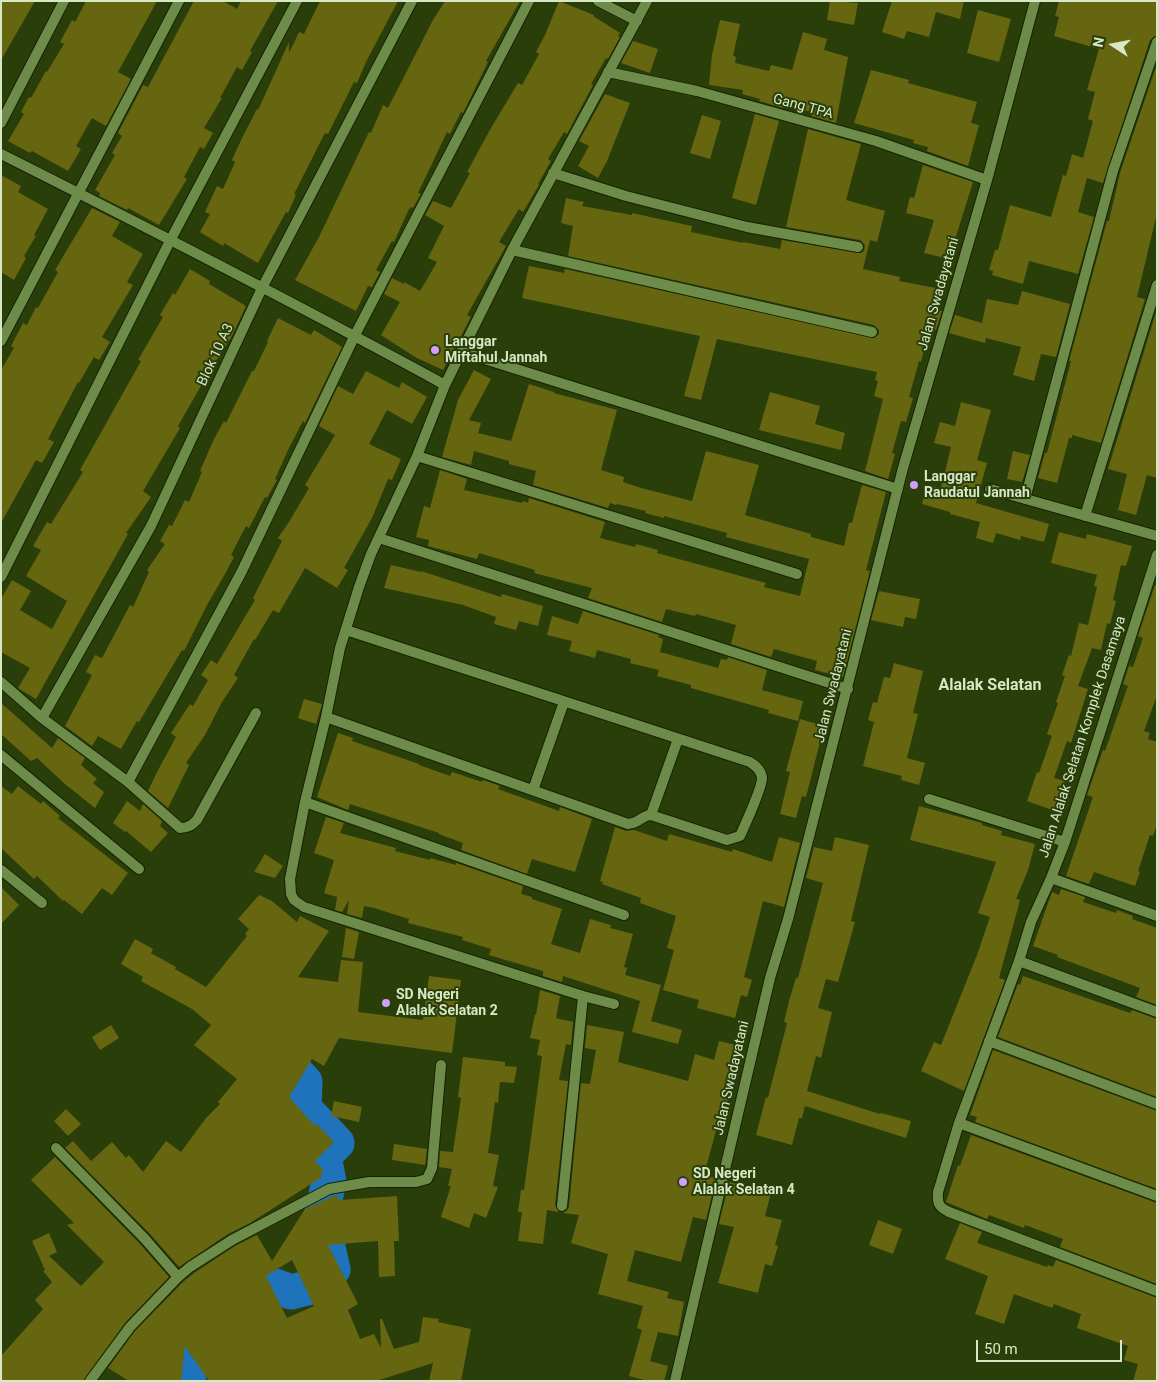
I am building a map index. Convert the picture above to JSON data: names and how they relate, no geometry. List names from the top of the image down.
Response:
{
  "streets": {
    "street": [
      "Gang TPA",
      "Jalan Swadayatani",
      "Blok 10 A3",
      "Jalan Alalak Selatan Komplek Dasamaya"
    ]
  },
  "crossings": [
    ["Gang TPA", "Jalan Swadayatani"]
  ],
  "districts": ["Alalak Selatan"],
  "places": [
    "Langgar Miftahul Jannah",
    "Langgar Raudatul Jannah",
    "SD Negeri Alalak Selatan 2",
    "SD Negeri Alalak Selatan 4"
  ],
  "scale_bar": "50 m",
  "north": "left"
}
